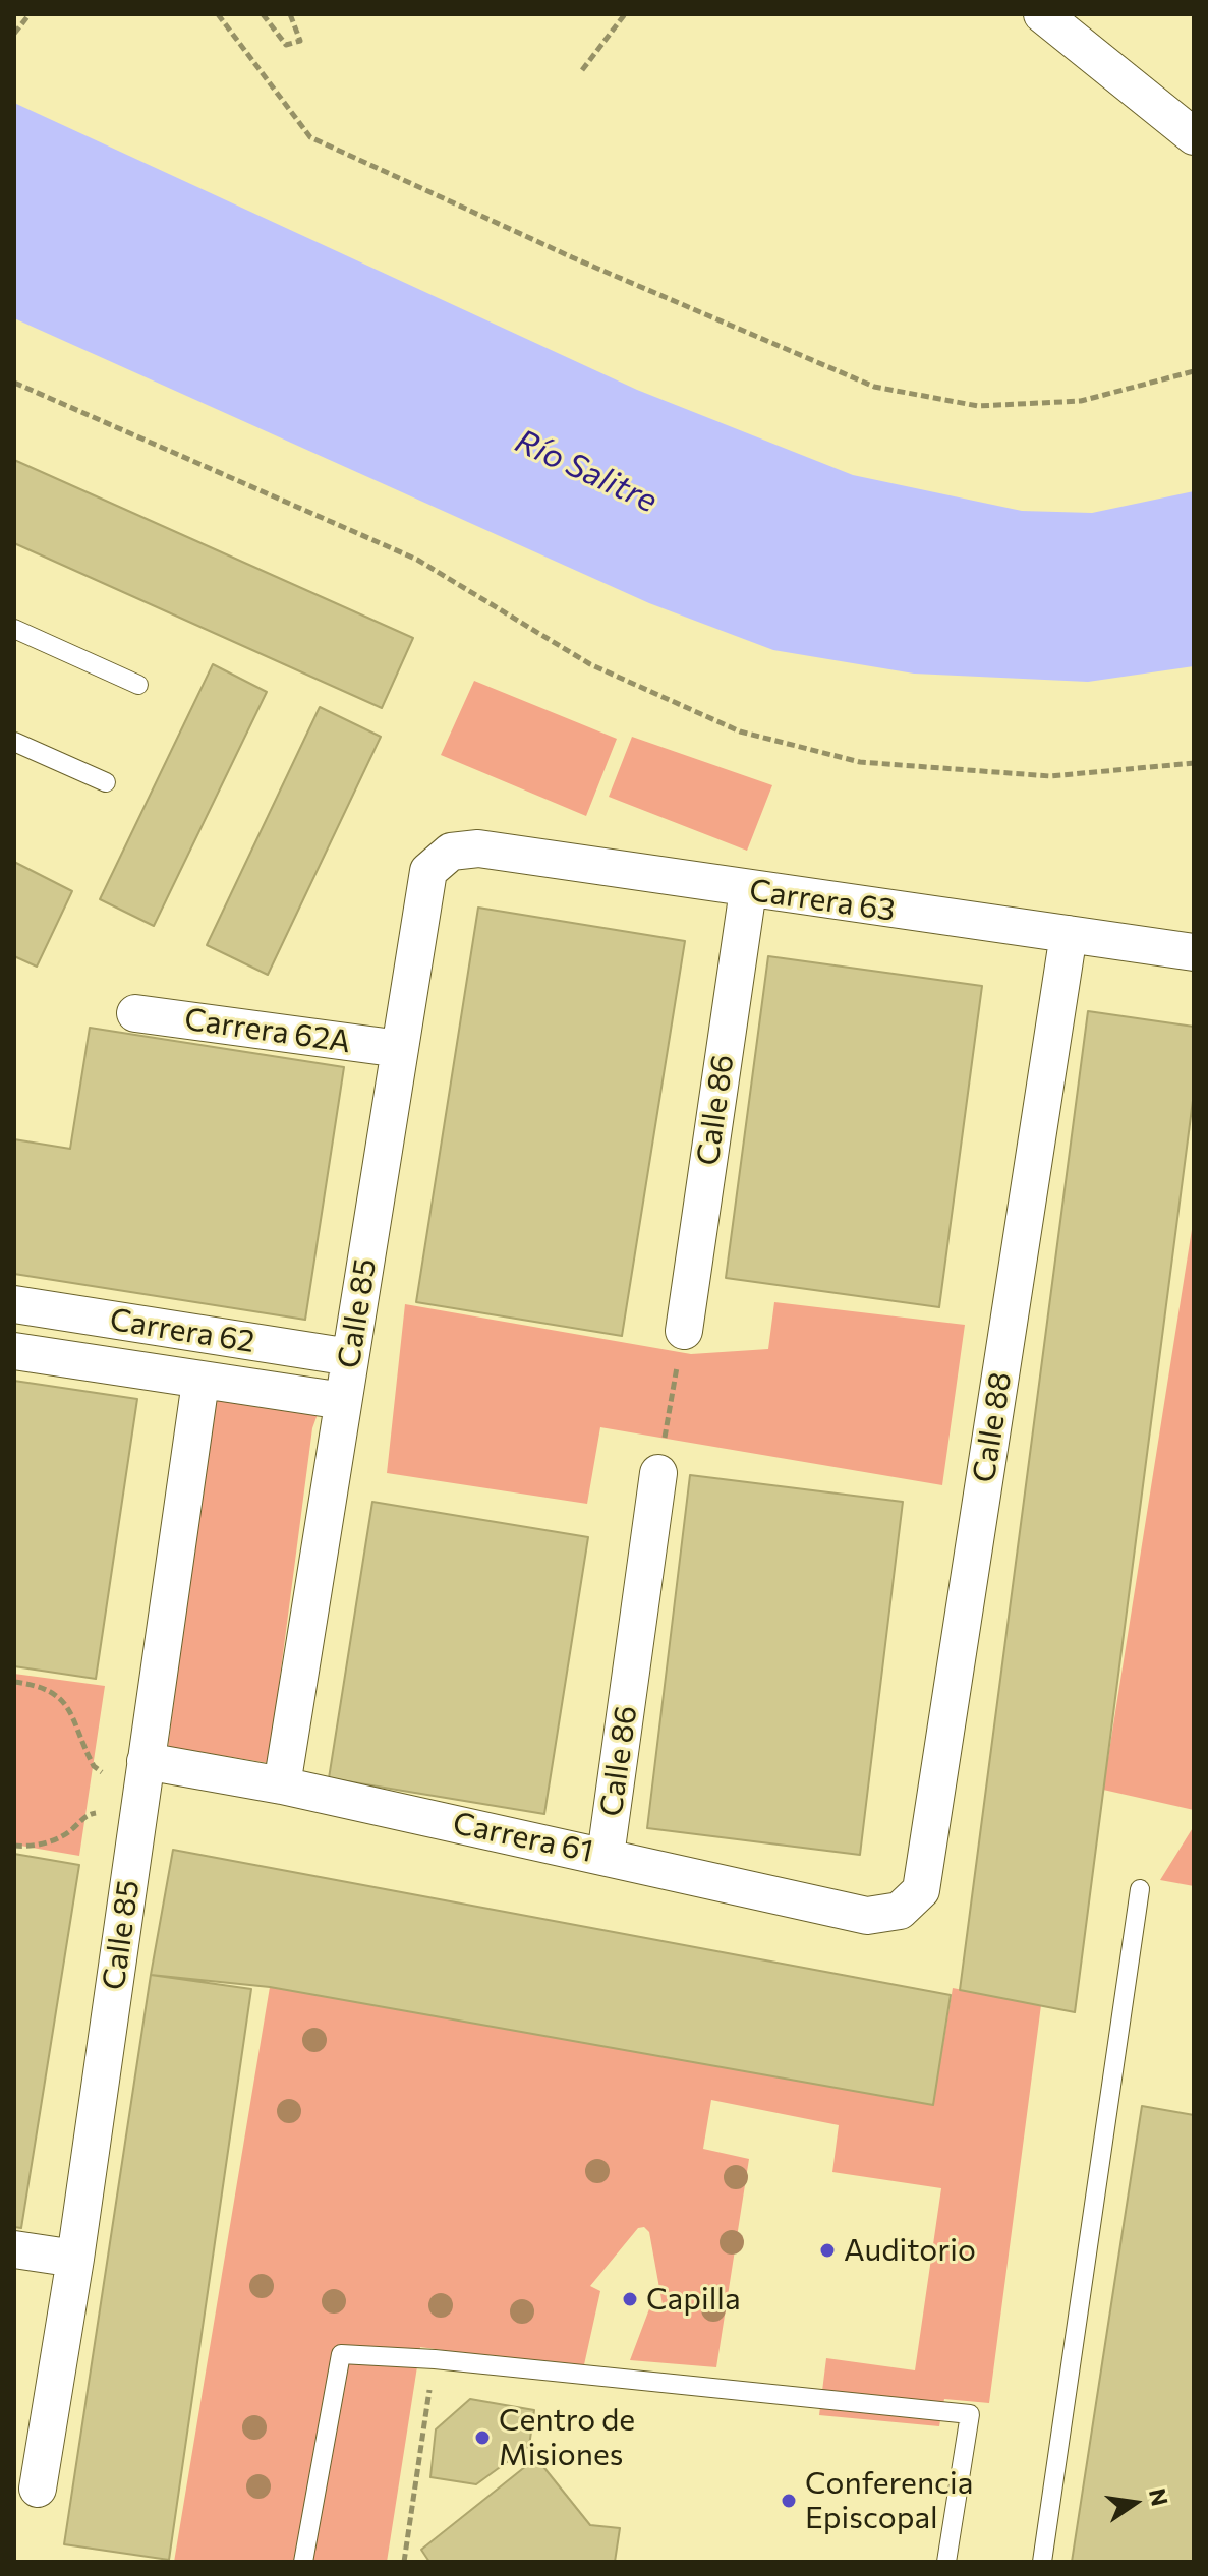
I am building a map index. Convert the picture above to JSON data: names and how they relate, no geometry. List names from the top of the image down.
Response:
{
  "streets": {
    "street": [
      "Carrera 63",
      "Carrera 62A",
      "Calle 86",
      "Calle 85",
      "Carrera 62",
      "Calle 88",
      "Carrera 61"
    ]
  },
  "crossings": [
    ["Carrera 63", "Calle 86"],
    ["Carrera 63", "Calle 85"],
    ["Carrera 63", "Calle 88"],
    ["Carrera 62A", "Calle 85"],
    ["Calle 86", "Carrera 61"],
    ["Calle 85", "Carrera 62"],
    ["Calle 85", "Carrera 61"],
    ["Calle 88", "Carrera 61"]
  ],
  "water": ["Río Salitre"],
  "places": [
    "Auditorio",
    "Capilla",
    "Centro de Misiones",
    "Conferencia Episcopal"
  ],
  "north": "right"
}
